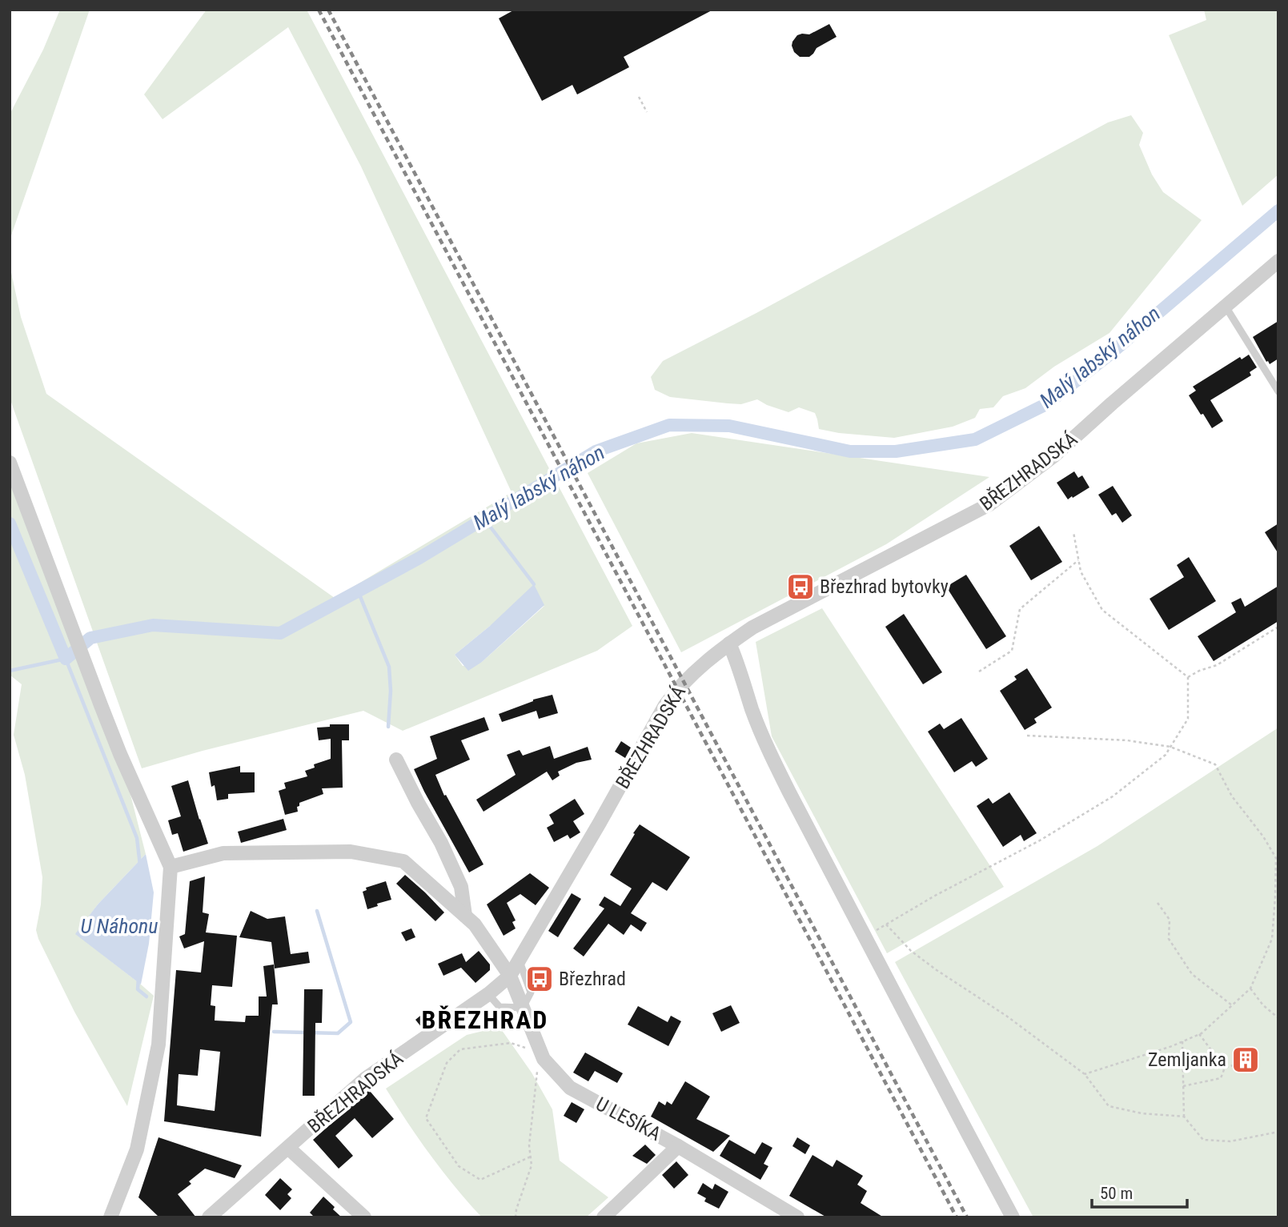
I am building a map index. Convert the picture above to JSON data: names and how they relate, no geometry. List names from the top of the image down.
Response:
{
  "streets": {
    "street": ["BŘEZHRADSKÁ", "U LESÍKA"]
  },
  "crossings": [
    ["BŘEZHRADSKÁ", "U LESÍKA"]
  ],
  "districts": ["BŘEZHRAD"],
  "water": ["Malý labský náhon", "U Náhonu"],
  "places": {
    "bus stop": ["Březhrad bytovky", "Březhrad"],
    "building": ["Zemljanka"]
  },
  "scale_bar": "50 m"
}
